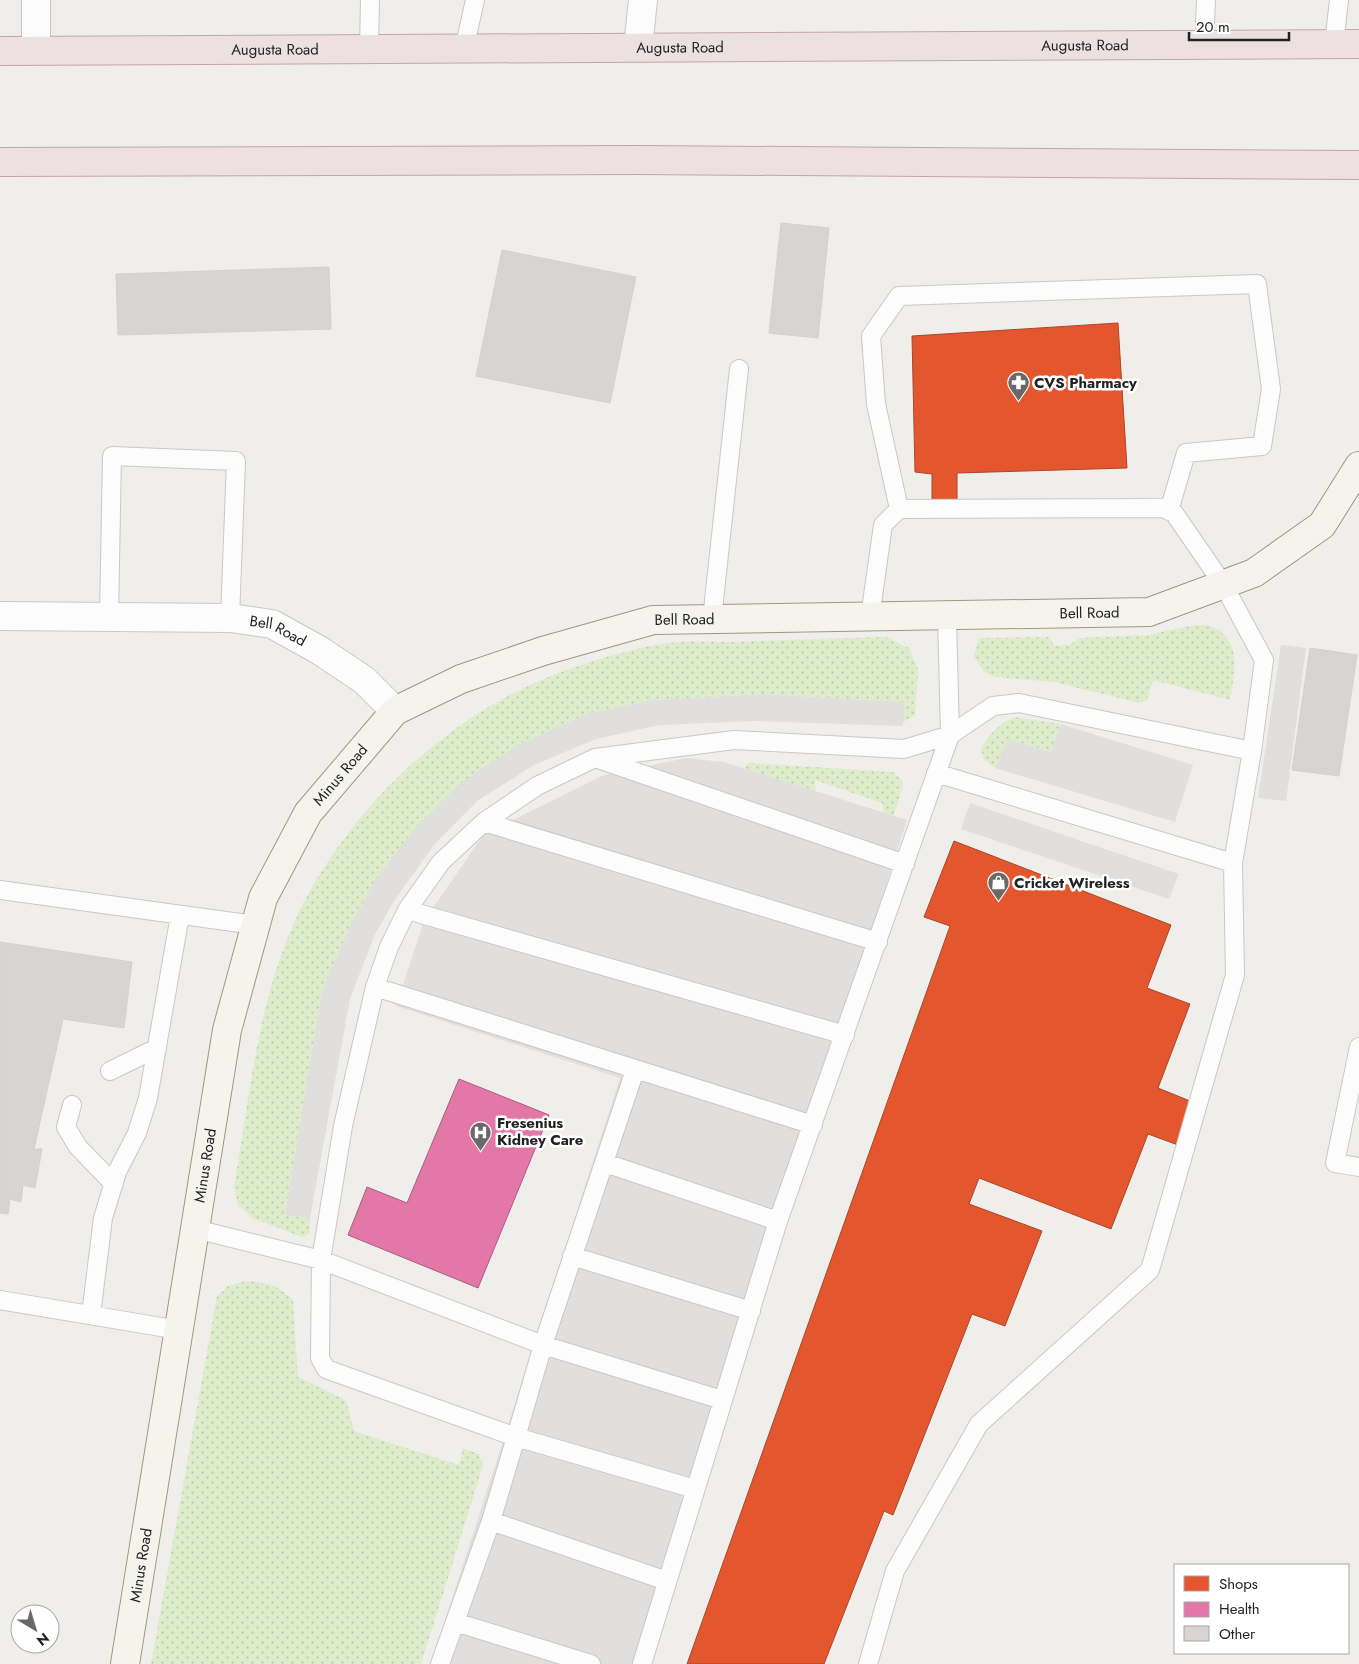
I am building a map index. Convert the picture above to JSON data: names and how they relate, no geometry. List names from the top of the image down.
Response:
{
  "streets": {
    "highway": ["Augusta Road"],
    "street": ["Bell Road", "Minus Road"]
  },
  "crossings": [
    ["Bell Road", "Minus Road"]
  ],
  "places": {
    "pharmacy": ["CVS Pharmacy"],
    "shop": ["Cricket Wireless"],
    "hospital": ["Fresenius Kidney Care"]
  },
  "legend": ["Shops", "Health", "Other"],
  "scale_bar": "20 m",
  "north": "bottom right"
}
